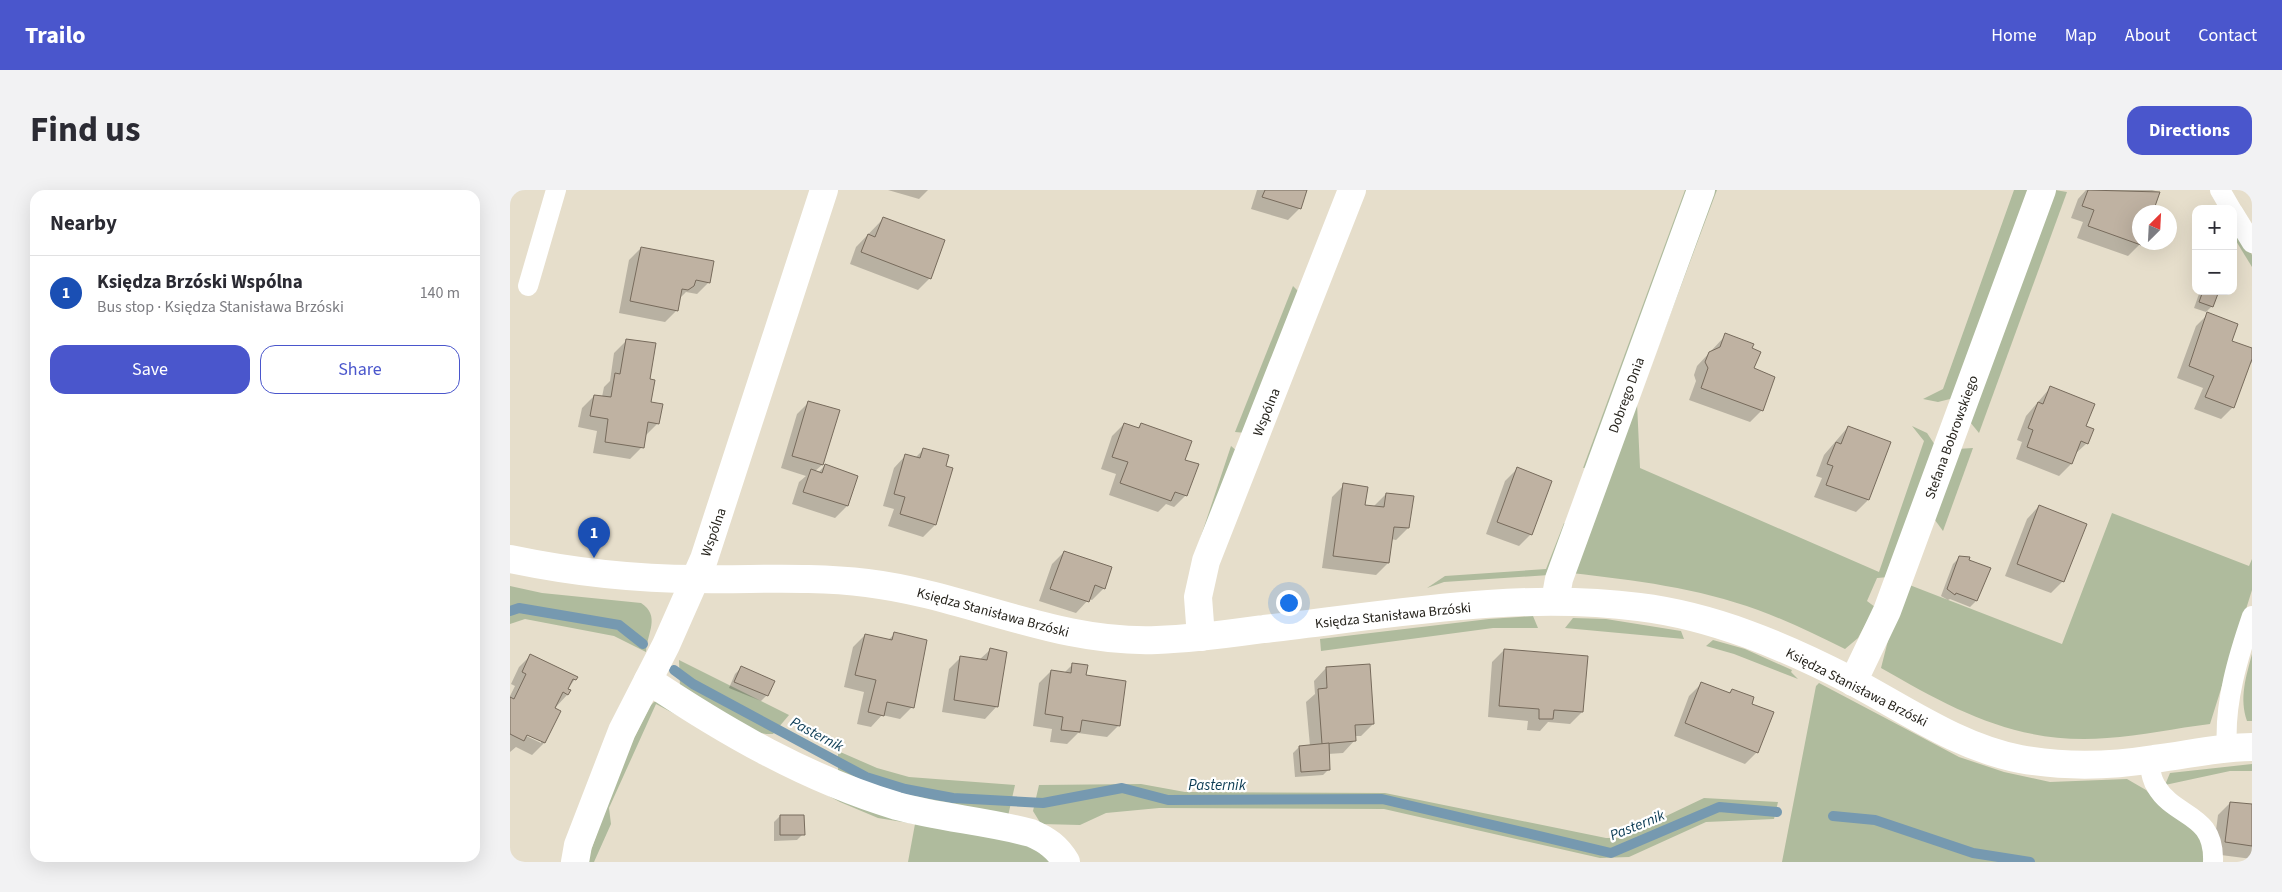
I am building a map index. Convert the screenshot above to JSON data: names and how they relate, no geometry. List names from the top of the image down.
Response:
{
  "streets": {
    "street": [
      "Dobrego Dnia",
      "Wspólna",
      "Stefana Bobrowskiego",
      "Księdza Stanisława Brzóski"
    ]
  },
  "crossings": [
    ["Dobrego Dnia", "Księdza Stanisława Brzóski"],
    ["Wspólna", "Księdza Stanisława Brzóski"],
    ["Stefana Bobrowskiego", "Księdza Stanisława Brzóski"]
  ],
  "water": ["Pasternik"],
  "north": "top right",
  "page": {
    "header": "Trailo",
    "nav": [
      "Home",
      "Map",
      "About",
      "Contact"
    ],
    "title": "Find us",
    "buttons": [
      "Directions",
      ["Save", "Share"]
    ],
    "heading": "Nearby",
    "map_buttons": ["+", "−"],
    "list": [
      {
        "mark": "1",
        "name": "Księdza Brzóski Wspólna",
        "note": "Bus stop · Księdza Stanisława Brzóski",
        "value": "140 m"
      }
    ],
    "pins": "1"
  }
}
